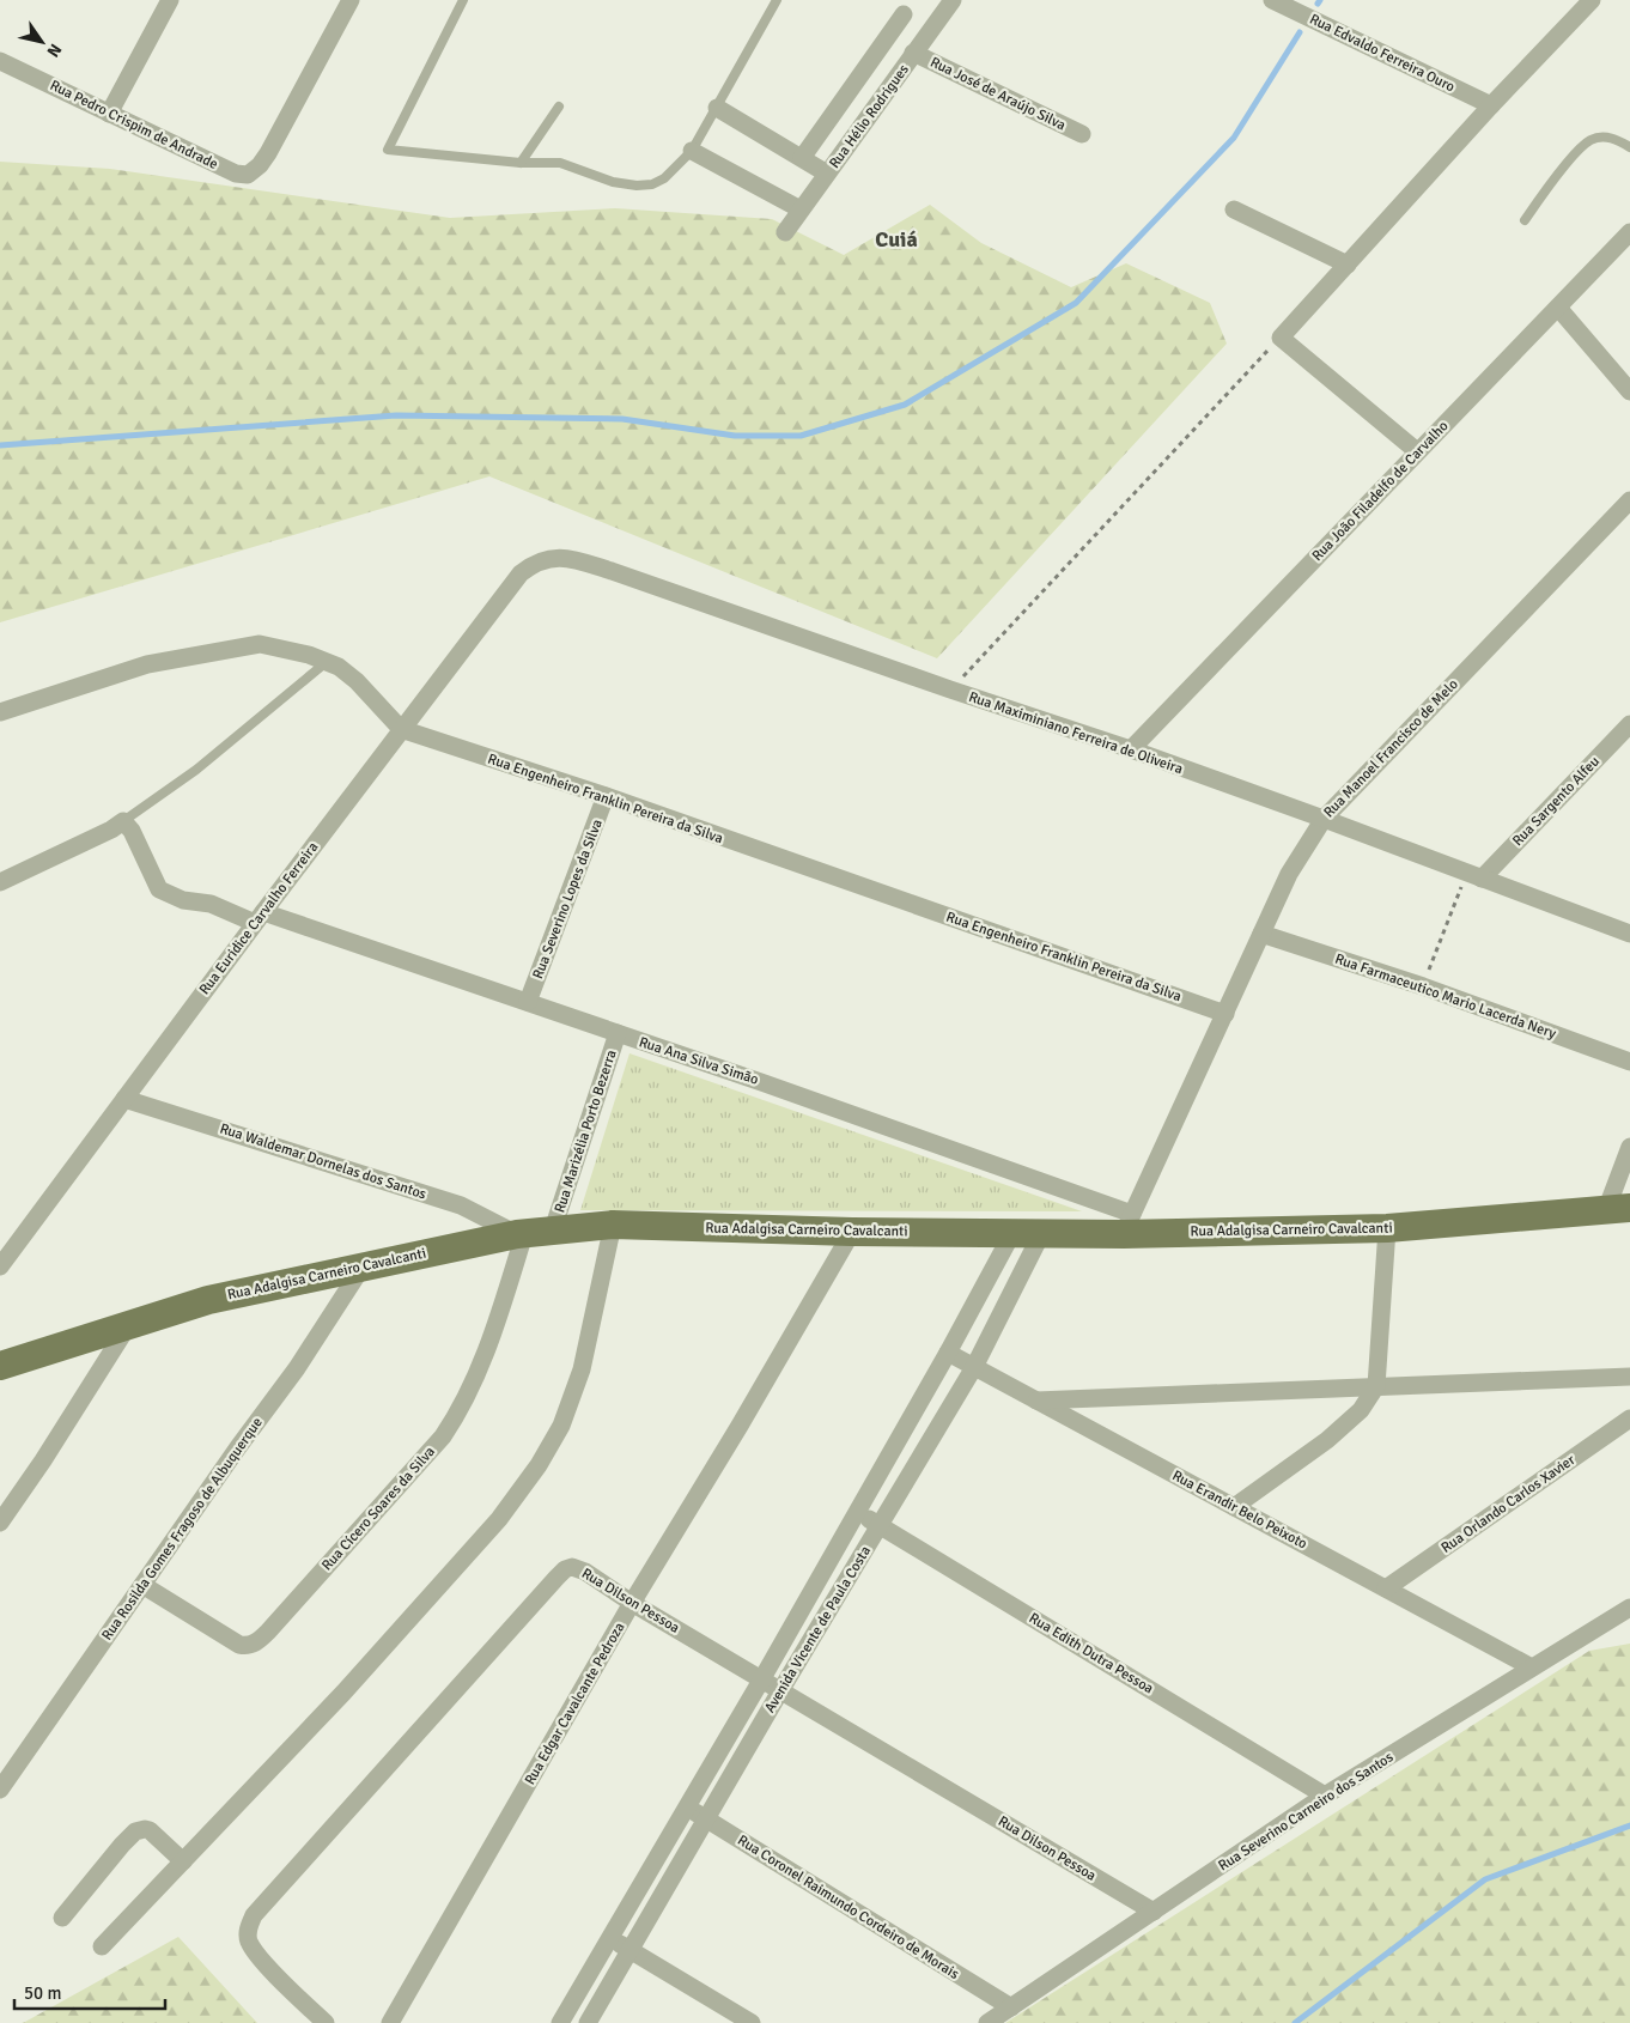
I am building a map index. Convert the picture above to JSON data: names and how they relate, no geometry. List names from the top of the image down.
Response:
{
  "streets": {
    "main road": ["Rua Adalgisa Carneiro Cavalcanti"],
    "street": [
      "Rua Edvaldo Ferreira Ouro",
      "Rua José de Araújo Silva",
      "Rua Hélio Rodrigues",
      "Rua Pedro Crispim de Andrade",
      "Rua João Filadelfo de Carvalho",
      "Rua Maximiniano Ferreira de Oliveira",
      "Rua Manoel Francisco de Melo",
      "Rua Engenheiro Franklin Pereira da Silva",
      "Rua Sargento Alfeu",
      "Rua Severino Lopes da Silva",
      "Rua Euridice Carvalho Ferreira",
      "Rua Farmaceutico Mario Lacerda Nery",
      "Rua Ana Silva Simão",
      "Rua Marizélia Porto Bezerra",
      "Rua Waldemar Dornelas dos Santos",
      "Rua Orlando Carlos Xavier",
      "Rua Cícero Soares da Silva",
      "Rua Erandir Belo Peixoto",
      "Rua Rosilda Gomes Fragoso de Albuquerque",
      "Rua Dilson Pessoa",
      "Avenida Vicente de Paula Costa",
      "Rua Edith Dutra Pessoa",
      "Rua Edgar Cavalcante Pedroza",
      "Rua Severino Carneiro dos Santos",
      "Rua Coronel Raimundo Cordeiro de Morais"
    ]
  },
  "crossings": [
    ["Rua José de Araújo Silva", "Rua Hélio Rodrigues"],
    ["Rua João Filadelfo de Carvalho", "Rua Maximiniano Ferreira de Oliveira"],
    ["Rua Maximiniano Ferreira de Oliveira", "Rua Manoel Francisco de Melo"],
    ["Rua Maximiniano Ferreira de Oliveira", "Rua Sargento Alfeu"],
    ["Rua Maximiniano Ferreira de Oliveira", "Rua Euridice Carvalho Ferreira"],
    ["Rua Manoel Francisco de Melo", "Rua Engenheiro Franklin Pereira da Silva"],
    ["Rua Manoel Francisco de Melo", "Rua Farmaceutico Mario Lacerda Nery"],
    ["Rua Manoel Francisco de Melo", "Rua Ana Silva Simão"],
    ["Rua Manoel Francisco de Melo", "Rua Adalgisa Carneiro Cavalcanti"],
    ["Rua Engenheiro Franklin Pereira da Silva", "Rua Severino Lopes da Silva"],
    ["Rua Engenheiro Franklin Pereira da Silva", "Rua Euridice Carvalho Ferreira"],
    ["Rua Severino Lopes da Silva", "Rua Ana Silva Simão"],
    ["Rua Euridice Carvalho Ferreira", "Rua Ana Silva Simão"],
    ["Rua Euridice Carvalho Ferreira", "Rua Waldemar Dornelas dos Santos"],
    ["Rua Ana Silva Simão", "Rua Marizélia Porto Bezerra"],
    ["Rua Ana Silva Simão", "Rua Adalgisa Carneiro Cavalcanti"],
    ["Rua Marizélia Porto Bezerra", "Rua Adalgisa Carneiro Cavalcanti"],
    ["Rua Waldemar Dornelas dos Santos", "Rua Adalgisa Carneiro Cavalcanti"],
    ["Rua Waldemar Dornelas dos Santos", "Rua Cícero Soares da Silva"],
    ["Rua Adalgisa Carneiro Cavalcanti", "Rua Cícero Soares da Silva"],
    ["Rua Adalgisa Carneiro Cavalcanti", "Rua Rosilda Gomes Fragoso de Albuquerque"],
    ["Rua Adalgisa Carneiro Cavalcanti", "Avenida Vicente de Paula Costa"],
    ["Rua Adalgisa Carneiro Cavalcanti", "Rua Edgar Cavalcante Pedroza"],
    ["Rua Orlando Carlos Xavier", "Rua Erandir Belo Peixoto"],
    ["Rua Cícero Soares da Silva", "Rua Rosilda Gomes Fragoso de Albuquerque"],
    ["Rua Erandir Belo Peixoto", "Avenida Vicente de Paula Costa"],
    ["Rua Erandir Belo Peixoto", "Rua Severino Carneiro dos Santos"],
    ["Rua Dilson Pessoa", "Avenida Vicente de Paula Costa"],
    ["Rua Dilson Pessoa", "Rua Edgar Cavalcante Pedroza"],
    ["Rua Dilson Pessoa", "Rua Severino Carneiro dos Santos"],
    ["Avenida Vicente de Paula Costa", "Rua Edith Dutra Pessoa"],
    ["Avenida Vicente de Paula Costa", "Rua Coronel Raimundo Cordeiro de Morais"],
    ["Rua Edith Dutra Pessoa", "Rua Severino Carneiro dos Santos"],
    ["Rua Severino Carneiro dos Santos", "Rua Coronel Raimundo Cordeiro de Morais"]
  ],
  "districts": ["Cuiá"],
  "scale_bar": "50 m",
  "north": "bottom right"
}
